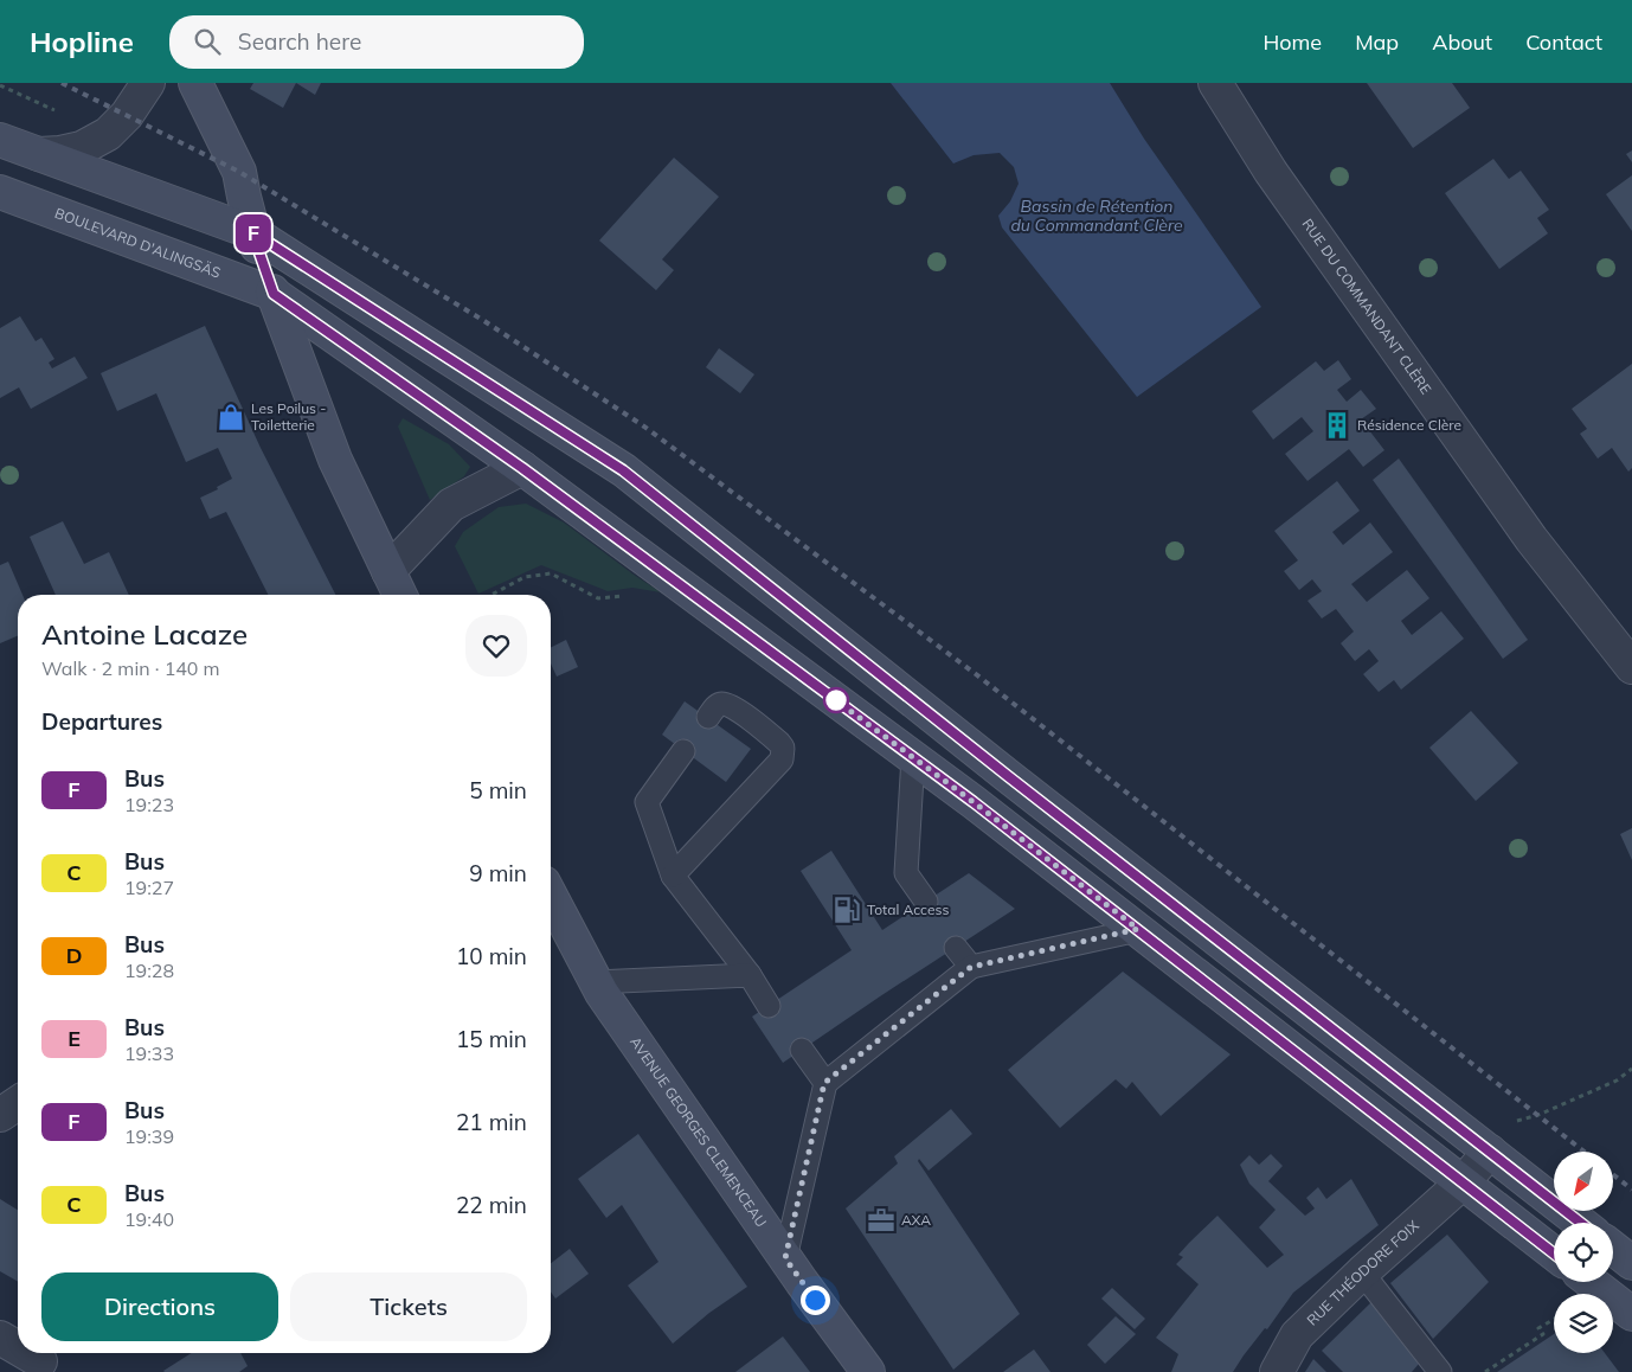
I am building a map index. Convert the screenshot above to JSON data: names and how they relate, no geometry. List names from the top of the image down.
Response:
{
  "streets": {
    "main road": ["BOULEVARD D'ALINGSÄS", "AVENUE GEORGES CLEMENCEAU"],
    "street": ["RUE DU COMMANDANT CLÈRE", "RUE THÉODORE FOIX"]
  },
  "crossings": [
    ["BOULEVARD D'ALINGSÄS", "RUE THÉODORE FOIX"]
  ],
  "water": ["Bassin de Rétention du Commandant Clère"],
  "places": {
    "shop": ["Les Poilus - Toiletterie"],
    "building": ["Résidence Clère"],
    "fuel station": ["Total Access"],
    "office": ["AXA"]
  },
  "lines": ["bus line F"],
  "north": "bottom left",
  "page": {
    "header": "Hopline",
    "search": "Search here",
    "nav": [
      "Home",
      "Map",
      "About",
      "Contact"
    ],
    "on_map": "F",
    "heading": [
      ["Antoine Lacaze", "Walk · 2 min · 140 m"],
      "Departures"
    ],
    "list": [
      {
        "mark": "F",
        "name": "Bus",
        "note": "19:23",
        "value": "5 min"
      },
      {
        "mark": "C",
        "name": "Bus",
        "note": "19:27",
        "value": "9 min"
      },
      {
        "mark": "D",
        "name": "Bus",
        "note": "19:28",
        "value": "10 min"
      },
      {
        "mark": "E",
        "name": "Bus",
        "note": "19:33",
        "value": "15 min"
      },
      {
        "mark": "F",
        "name": "Bus",
        "note": "19:39",
        "value": "21 min"
      },
      {
        "mark": "C",
        "name": "Bus",
        "note": "19:40",
        "value": "22 min"
      }
    ],
    "buttons": ["Directions", "Tickets"]
  }
}
